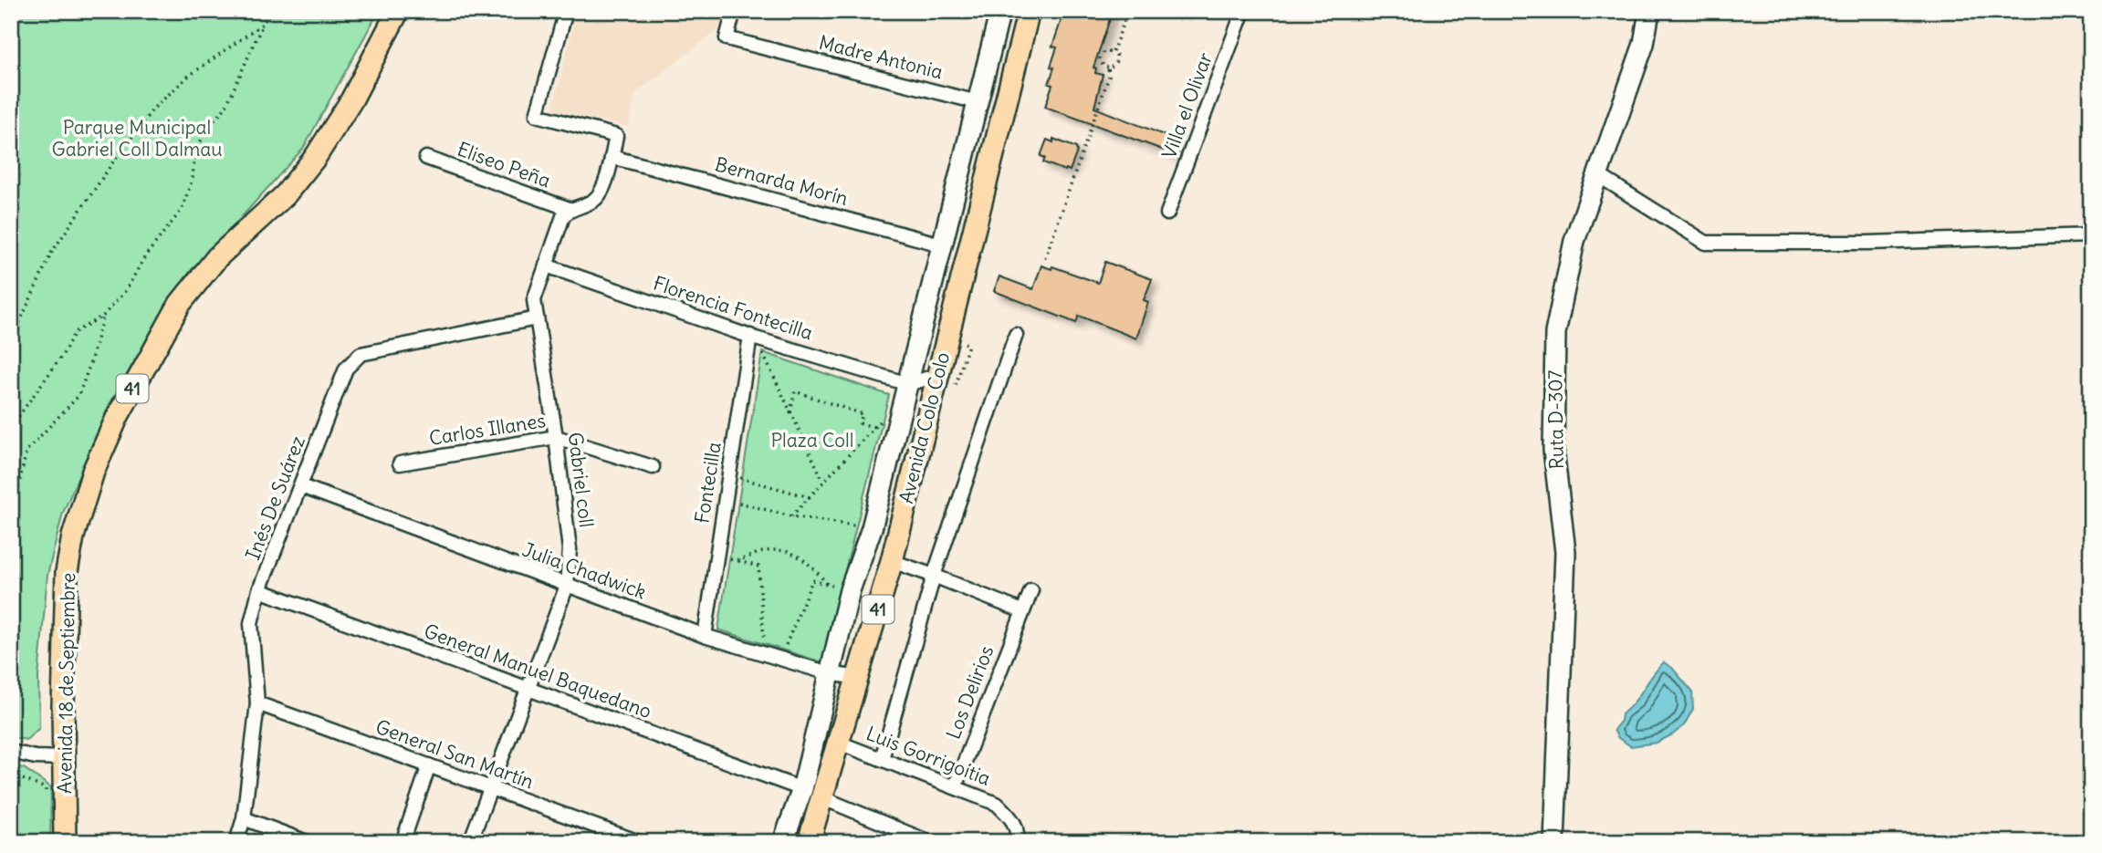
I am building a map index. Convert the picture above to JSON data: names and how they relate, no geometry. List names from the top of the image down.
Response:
{
  "streets": {
    "main road": ["41", "Avenida Colo Colo", "Avenida 18 de Septiembre"],
    "street": [
      "Madre Antonia",
      "Villa el Olivar",
      "Eliseo Peña",
      "Bernarda Morín",
      "Florencia Fontecilla",
      "Ruta D-307",
      "Carlos Illanes",
      "Gabriel coll",
      "Fontecilla",
      "Inés De Suárez",
      "Julia Chadwick",
      "General Manuel Baquedano",
      "Los Delirios",
      "General San Martín",
      "Luis Gorrigoitia"
    ]
  },
  "crossings": [
    ["Madre Antonia", "Avenida Colo Colo"],
    ["Eliseo Peña", "Gabriel coll"],
    ["Bernarda Morín", "Avenida Colo Colo"],
    ["Florencia Fontecilla", "Avenida Colo Colo"],
    ["Florencia Fontecilla", "Gabriel coll"],
    ["Florencia Fontecilla", "Fontecilla"],
    ["Avenida Colo Colo", "Julia Chadwick"],
    ["Avenida Colo Colo", "General Manuel Baquedano"],
    ["Avenida Colo Colo", "Luis Gorrigoitia"],
    ["Carlos Illanes", "Gabriel coll"],
    ["Gabriel coll", "Inés De Suárez"],
    ["Gabriel coll", "Julia Chadwick"],
    ["Gabriel coll", "General Manuel Baquedano"],
    ["Gabriel coll", "General San Martín"],
    ["Fontecilla", "Julia Chadwick"],
    ["Inés De Suárez", "Julia Chadwick"],
    ["Inés De Suárez", "General Manuel Baquedano"],
    ["Inés De Suárez", "General San Martín"],
    ["Los Delirios", "Luis Gorrigoitia"]
  ],
  "parks": ["Parque Municipal Gabriel Coll Dalmau", "Plaza Coll"]
}
